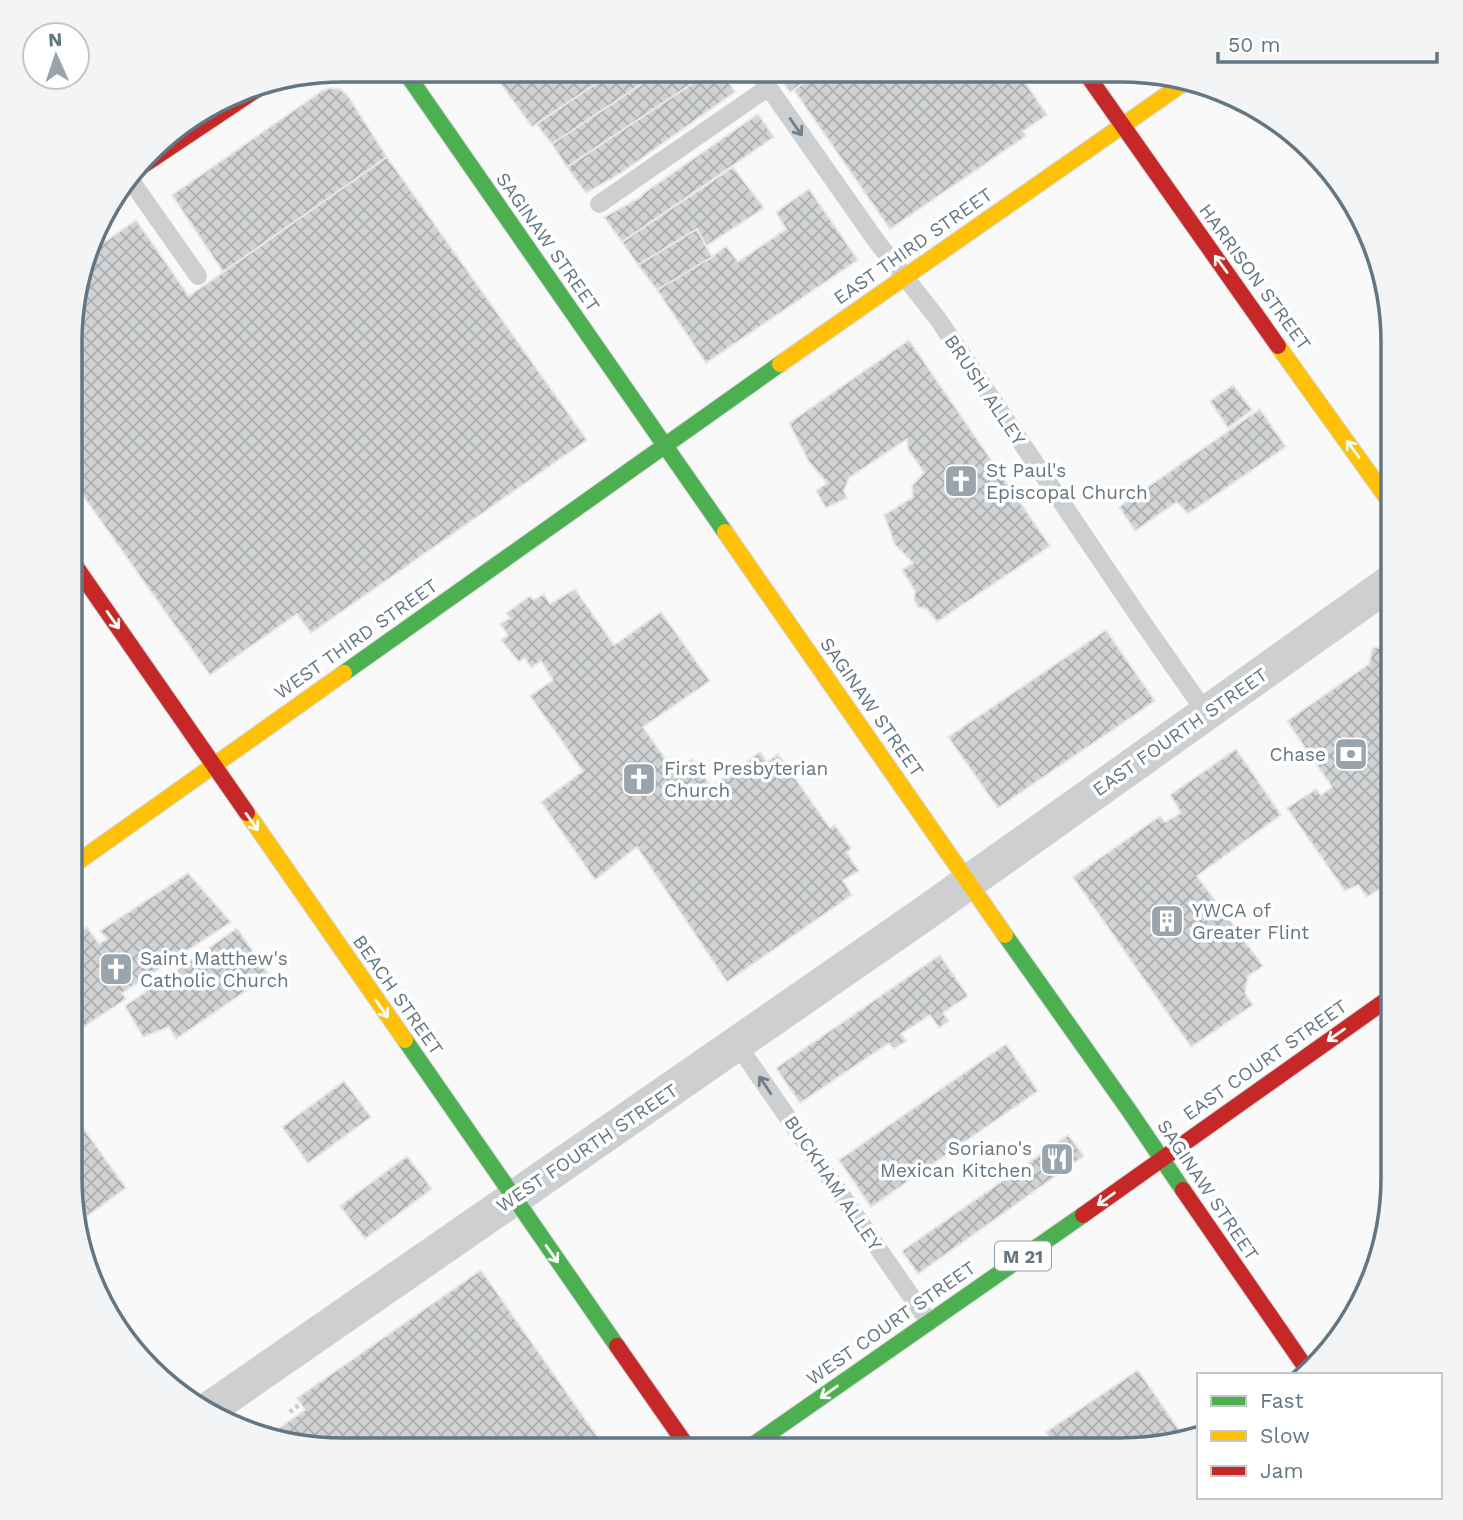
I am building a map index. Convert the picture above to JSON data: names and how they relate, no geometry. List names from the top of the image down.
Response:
{
  "streets": {
    "street": [
      "SAGINAW STREET",
      "EAST THIRD STREET",
      "HARRISON STREET",
      "WEST THIRD STREET",
      "EAST FOURTH STREET",
      "BEACH STREET",
      "EAST COURT STREET",
      "WEST FOURTH STREET",
      "M 21",
      "WEST COURT STREET"
    ],
    "lane": ["BRUSH ALLEY", "BUCKHAM ALLEY"]
  },
  "crossings": [
    ["SAGINAW STREET", "EAST THIRD STREET"],
    ["SAGINAW STREET", "WEST THIRD STREET"],
    ["SAGINAW STREET", "EAST FOURTH STREET"],
    ["SAGINAW STREET", "EAST COURT STREET"],
    ["SAGINAW STREET", "WEST FOURTH STREET"],
    ["SAGINAW STREET", "WEST COURT STREET"],
    ["EAST THIRD STREET", "HARRISON STREET"],
    ["EAST THIRD STREET", "BRUSH ALLEY"],
    ["EAST THIRD STREET", "WEST THIRD STREET"],
    ["BRUSH ALLEY", "EAST FOURTH STREET"],
    ["WEST THIRD STREET", "BEACH STREET"],
    ["EAST FOURTH STREET", "WEST FOURTH STREET"],
    ["BEACH STREET", "WEST FOURTH STREET"],
    ["EAST COURT STREET", "WEST COURT STREET"],
    ["WEST FOURTH STREET", "BUCKHAM ALLEY"],
    ["BUCKHAM ALLEY", "WEST COURT STREET"]
  ],
  "one_way": [
    "HARRISON STREET",
    "BEACH STREET",
    "EAST COURT STREET",
    "BUCKHAM ALLEY",
    "WEST COURT STREET"
  ],
  "places": {
    "church": ["St Paul's Episcopal Church", "First Presbyterian Church", "Saint Matthew's Catholic Church"],
    "bank": ["Chase"],
    "building": ["YWCA of Greater Flint"],
    "restaurant": ["Soriano's Mexican Kitchen"]
  },
  "legend": ["Fast", "Slow", "Jam"],
  "scale_bar": "50 m",
  "north": "top"
}
